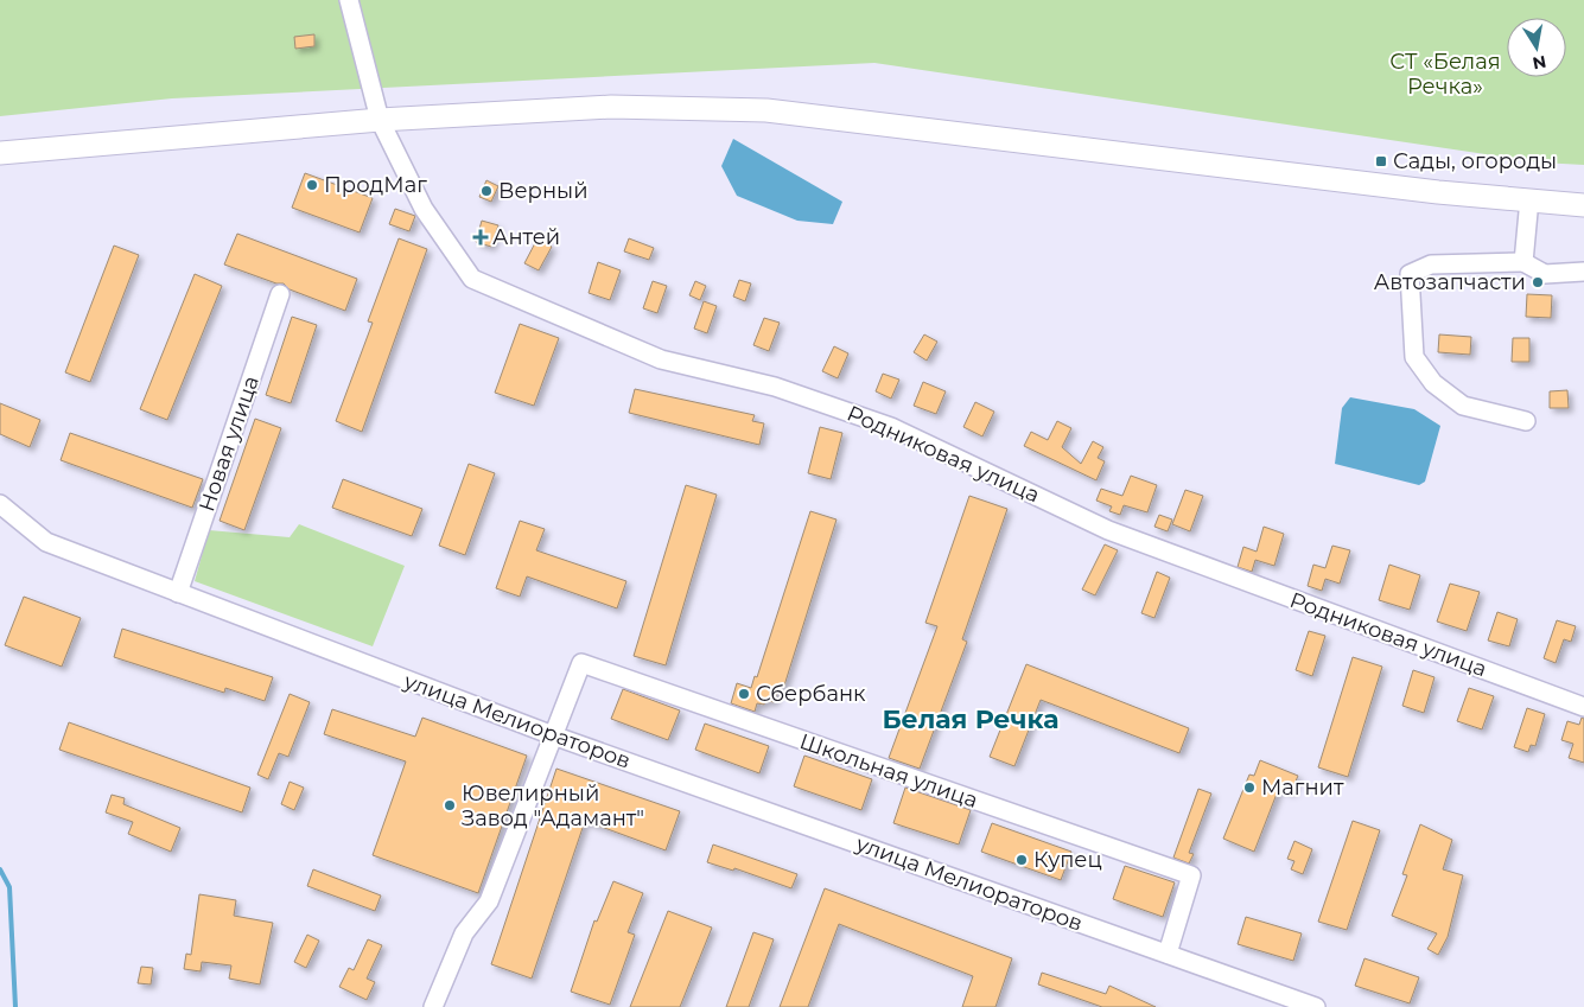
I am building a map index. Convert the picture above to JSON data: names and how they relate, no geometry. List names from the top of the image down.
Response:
{
  "streets": {
    "street": [
      "Новая улица",
      "Родниковая улица",
      "улица Мелиораторов",
      "Школьная улица"
    ]
  },
  "crossings": [
    ["Новая улица", "улица Мелиораторов"],
    ["улица Мелиораторов", "Школьная улица"]
  ],
  "districts": ["Белая Речка"],
  "parks": ["СТ «Белая Речка»"],
  "places": {
    "transit": ["Сады, огороды"],
    "other": [
      "ПродМаг",
      "Верный",
      "Автозапчасти",
      "Сбербанк",
      "Магнит",
      "Ювелирный Завод \"Адамант\"",
      "Купец"
    ],
    "health": ["Антей"]
  },
  "north": "bottom"
}
